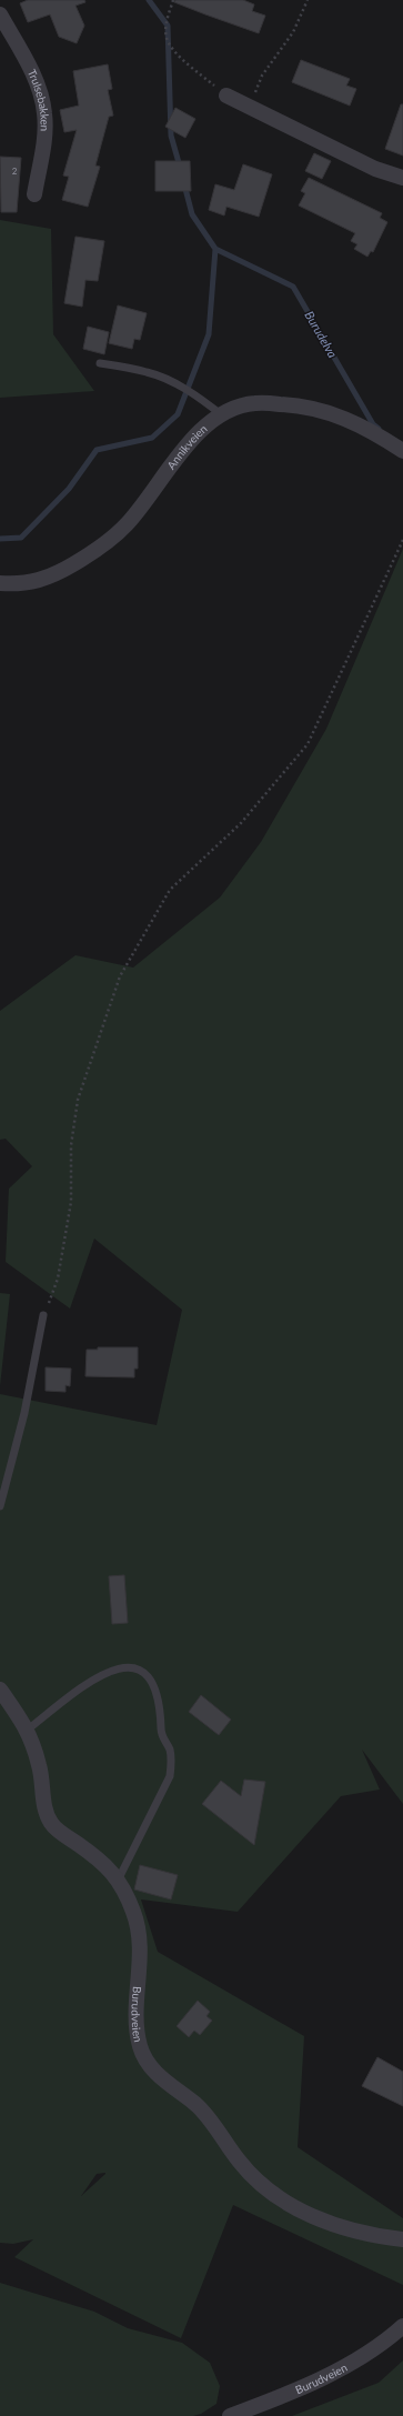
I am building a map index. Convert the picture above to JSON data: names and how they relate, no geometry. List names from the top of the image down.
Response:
{
  "streets": {
    "street": ["Trulsebakken", "Annikveien", "Burudveien"]
  },
  "water": ["Burudelva"],
  "house_numbers": ["2"]
}
